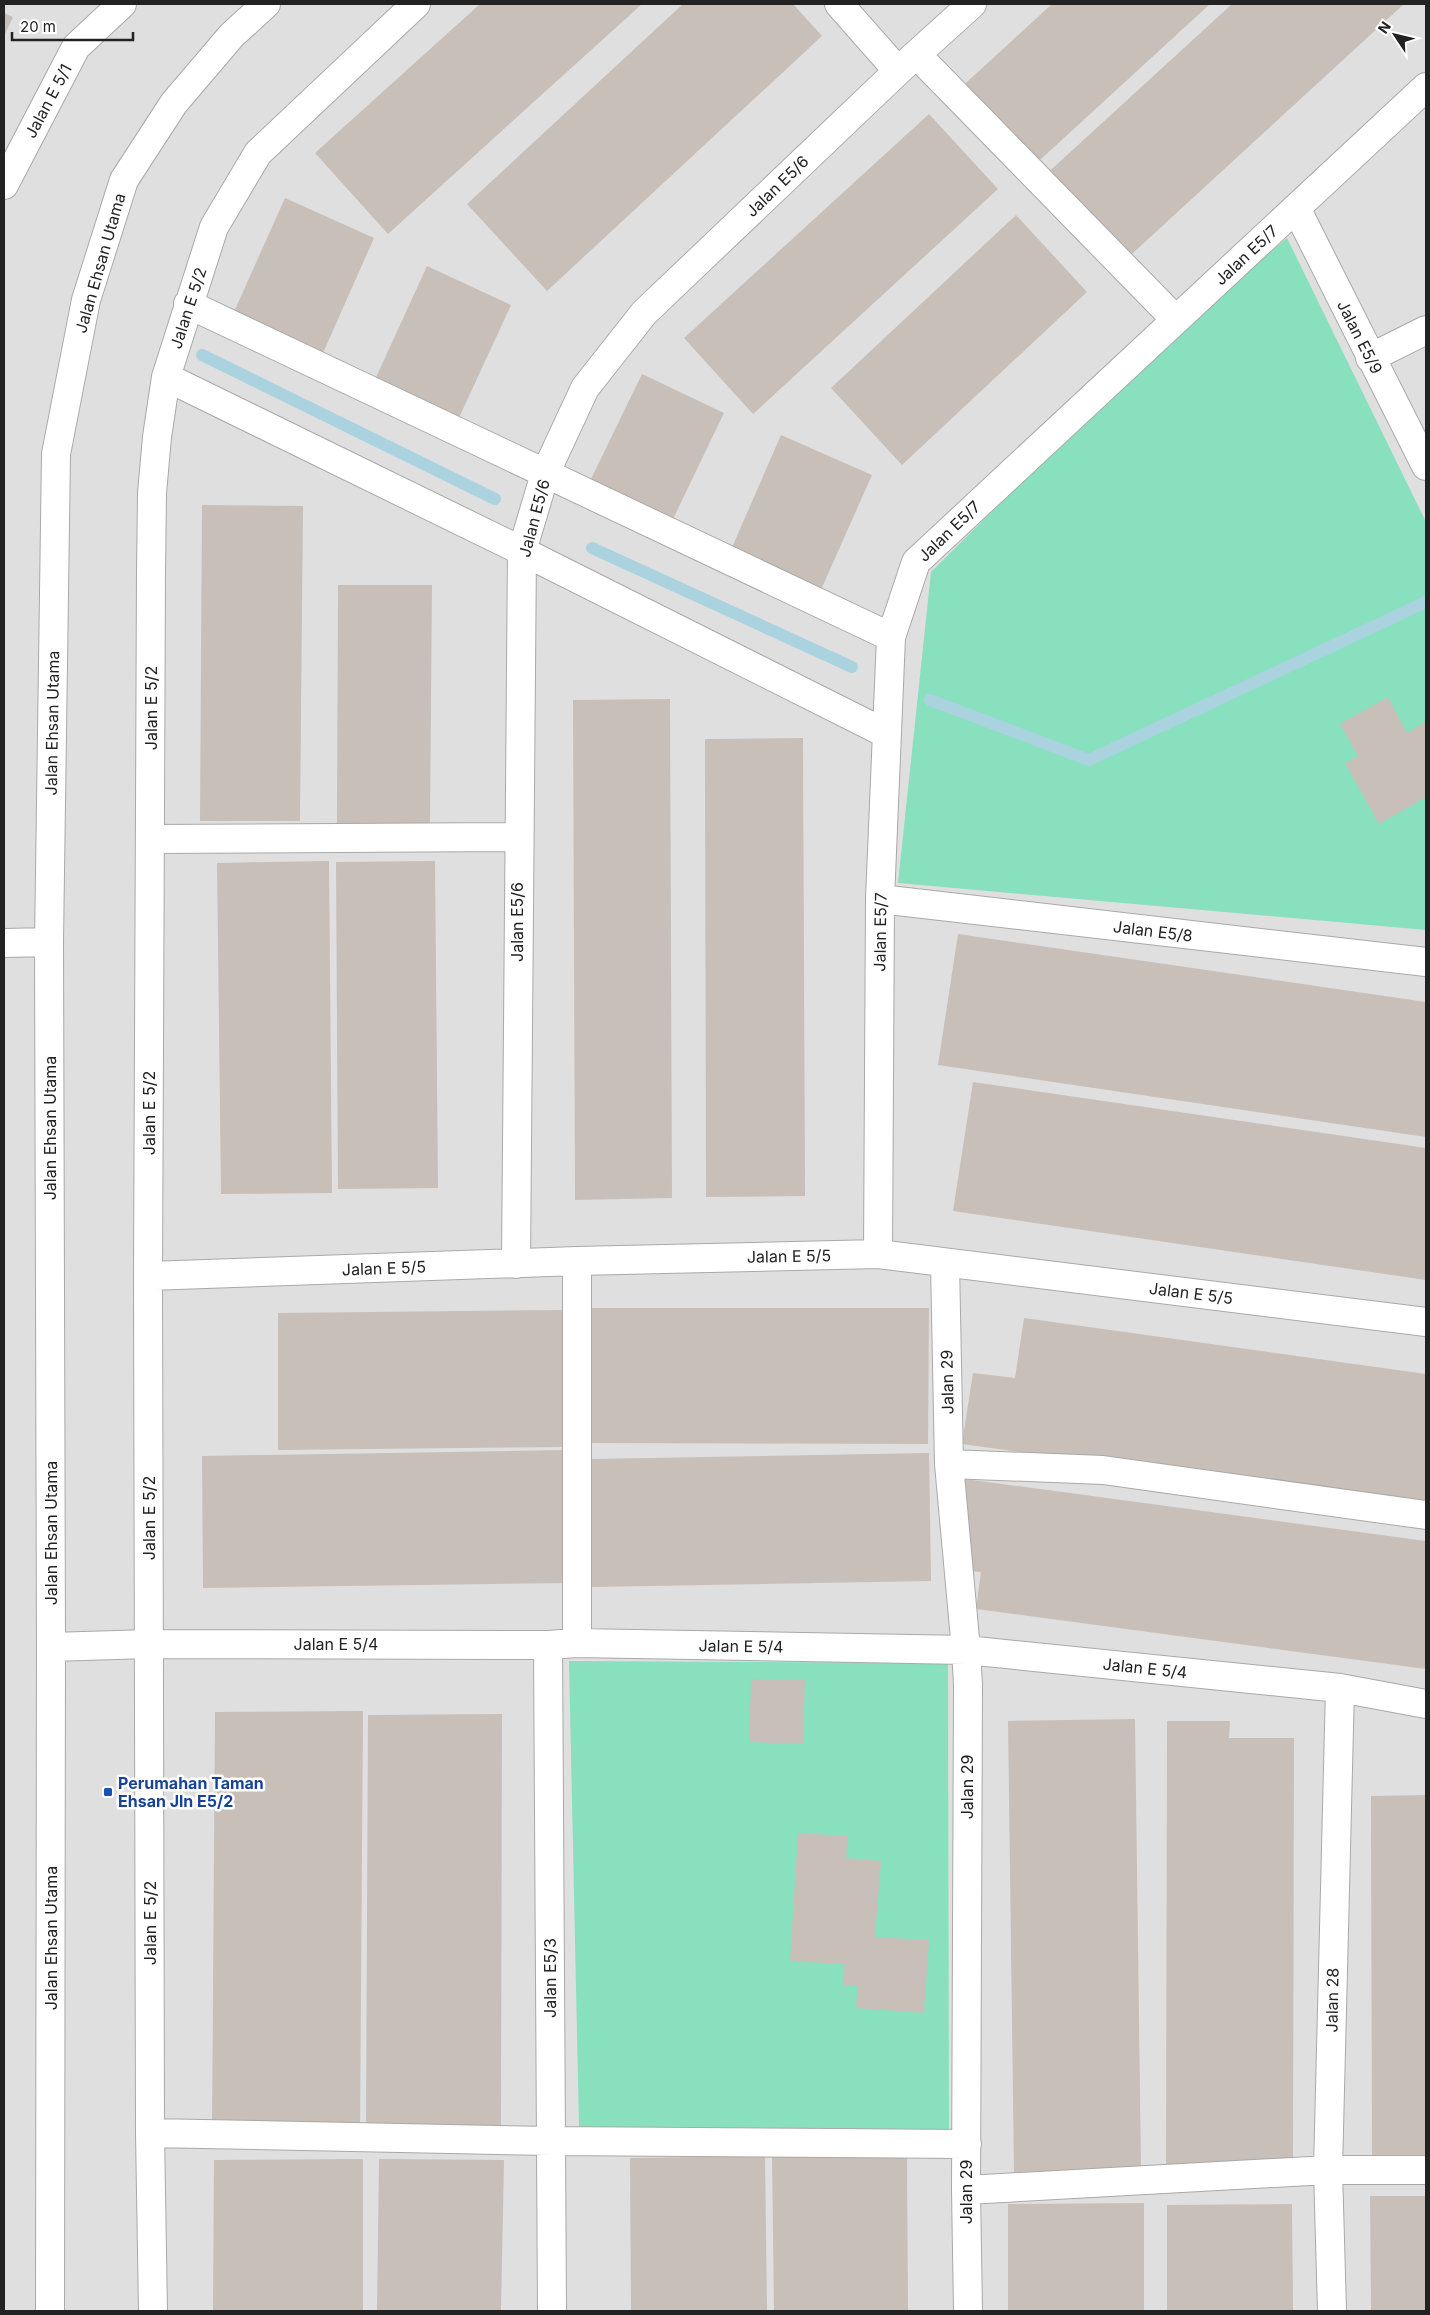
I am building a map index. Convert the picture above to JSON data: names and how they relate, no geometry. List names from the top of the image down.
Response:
{
  "streets": {
    "street": [
      "Jalan E 5/1",
      "Jalan E5/6",
      "Jalan E5/7",
      "Jalan Ehsan Utama",
      "Jalan E 5/2",
      "Jalan E5/9",
      "Jalan E5/8",
      "Jalan E 5/5",
      "Jalan 29",
      "Jalan E 5/4",
      "Jalan E5/3",
      "Jalan 28"
    ]
  },
  "crossings": [
    ["Jalan E5/6", "Jalan E 5/5"],
    ["Jalan E5/7", "Jalan E5/9"],
    ["Jalan E5/7", "Jalan E5/8"],
    ["Jalan E5/7", "Jalan E 5/5"],
    ["Jalan Ehsan Utama", "Jalan E 5/4"],
    ["Jalan E 5/2", "Jalan E 5/5"],
    ["Jalan E 5/2", "Jalan E 5/4"],
    ["Jalan E 5/5", "Jalan 29"],
    ["Jalan 29", "Jalan E 5/4"],
    ["Jalan E 5/4", "Jalan E5/3"],
    ["Jalan E 5/4", "Jalan 28"]
  ],
  "places": {
    "transit": ["Perumahan Taman Ehsan Jln E5/2"]
  },
  "scale_bar": "20 m",
  "north": "top left"
}
